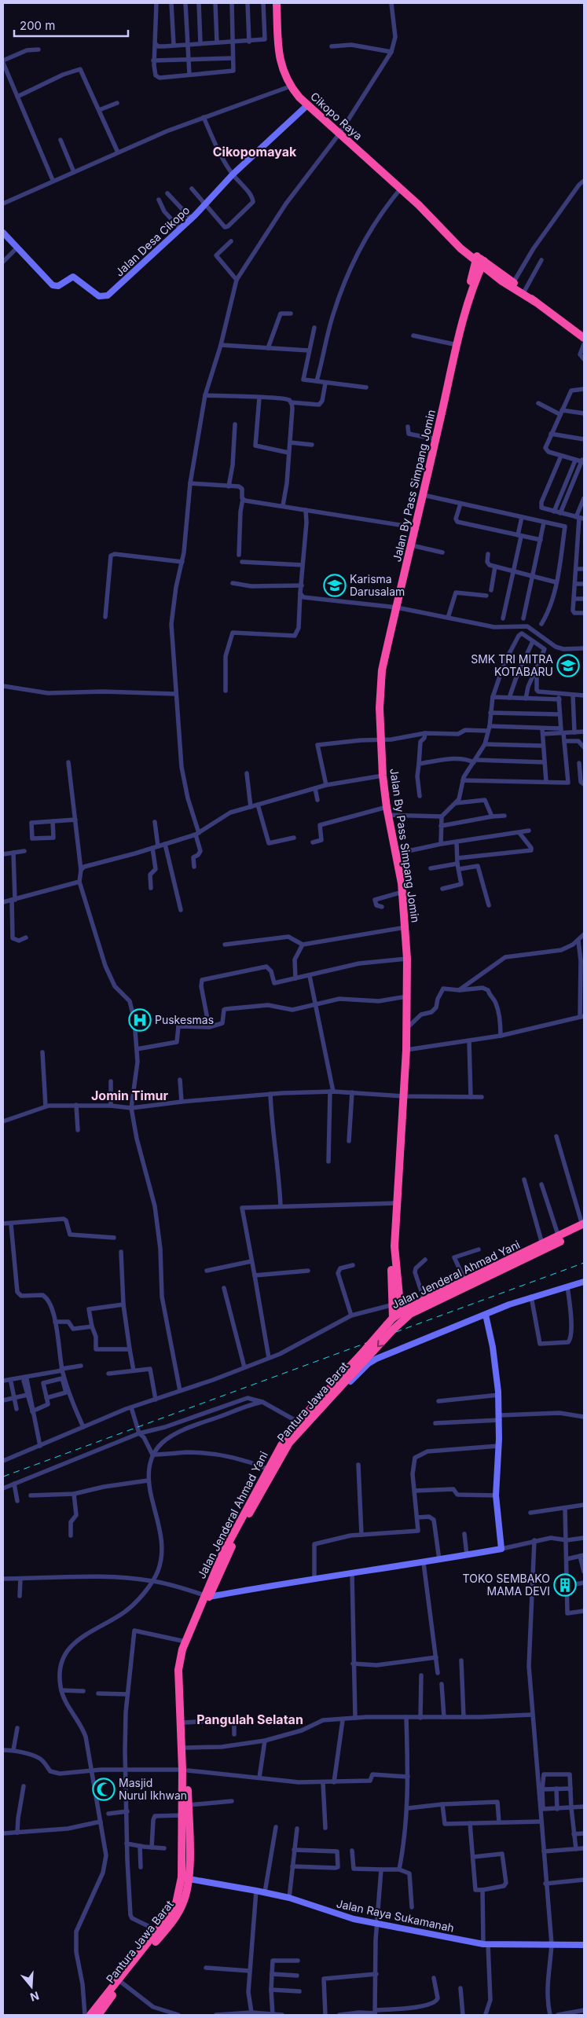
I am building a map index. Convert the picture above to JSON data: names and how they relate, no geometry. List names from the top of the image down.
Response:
{
  "streets": {
    "highway": [
      "Cikopo Raya",
      "Jalan By Pass Simpang Jomin",
      "Jalan Jenderal Ahmad Yani",
      "Pantura Jawa Barat"
    ],
    "street": ["Jalan Desa Cikopo", "Jalan Raya Sukamanah"]
  },
  "crossings": [
    ["Cikopo Raya", "Jalan Desa Cikopo"],
    ["Cikopo Raya", "Jalan By Pass Simpang Jomin"],
    ["Jalan By Pass Simpang Jomin", "Jalan Jenderal Ahmad Yani"],
    ["Jalan Jenderal Ahmad Yani", "Pantura Jawa Barat"],
    ["Jalan Jenderal Ahmad Yani", "Jalan Raya Sukamanah"],
    ["Pantura Jawa Barat", "Jalan Raya Sukamanah"]
  ],
  "districts": ["Cikopomayak", "Jomin Timur", "Pangulah Selatan"],
  "places": {
    "school or university": ["Karisma Darusalam", "SMK TRI MITRA KOTABARU"],
    "hospital": ["Puskesmas"],
    "building": ["TOKO SEMBAKO MAMA DEVI"],
    "mosque": ["Masjid Nurul Ikhwan"]
  },
  "scale_bar": "200 m",
  "north": "bottom"
}
